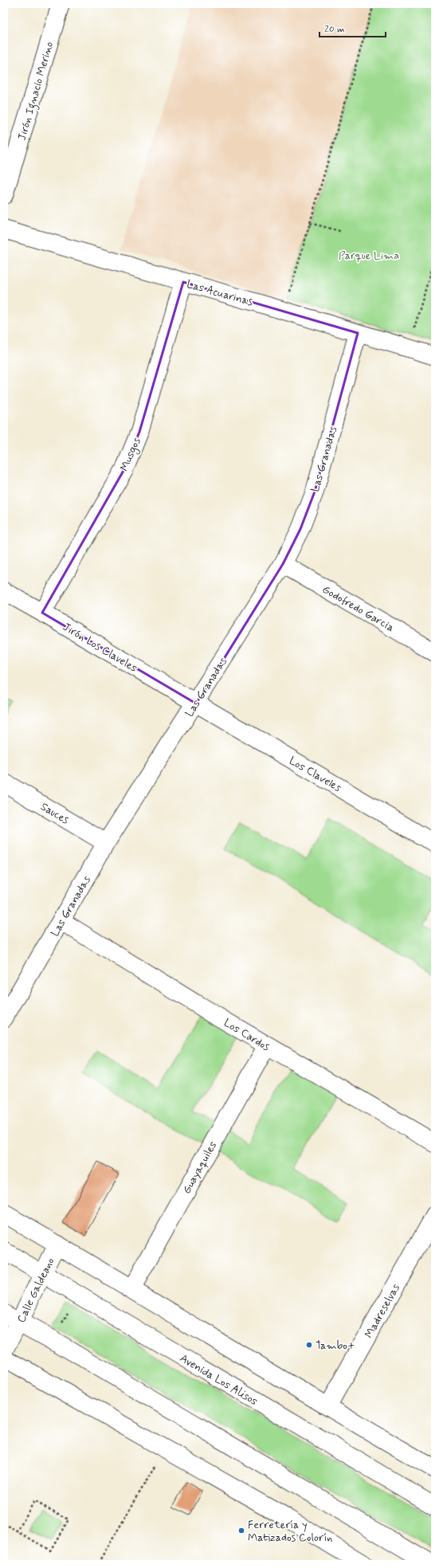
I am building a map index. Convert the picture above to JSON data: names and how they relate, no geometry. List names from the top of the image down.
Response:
{
  "streets": {
    "street": [
      "Jirón Ignacio Merino",
      "Las Acuarinas",
      "Musgos",
      "Las Granadas",
      "Godofredo Garcia",
      "Jirón Los Claveles",
      "Los Claveles",
      "Sauces",
      "Los Cardos",
      "Guayaquiles",
      "Calle Galdeano",
      "Madreselvas",
      "Avenida Los Alisos"
    ]
  },
  "crossings": [
    ["Las Acuarinas", "Musgos"],
    ["Las Acuarinas", "Las Granadas"],
    ["Musgos", "Jirón Los Claveles"],
    ["Las Granadas", "Godofredo Garcia"],
    ["Las Granadas", "Jirón Los Claveles"],
    ["Las Granadas", "Los Claveles"],
    ["Las Granadas", "Sauces"],
    ["Las Granadas", "Los Cardos"],
    ["Jirón Los Claveles", "Los Claveles"],
    ["Los Cardos", "Guayaquiles"],
    ["Calle Galdeano", "Avenida Los Alisos"]
  ],
  "parks": ["Parque Lima"],
  "places": ["Tambo+", "Ferretería y Matizados Colorín"],
  "scale_bar": "20 m"
}
